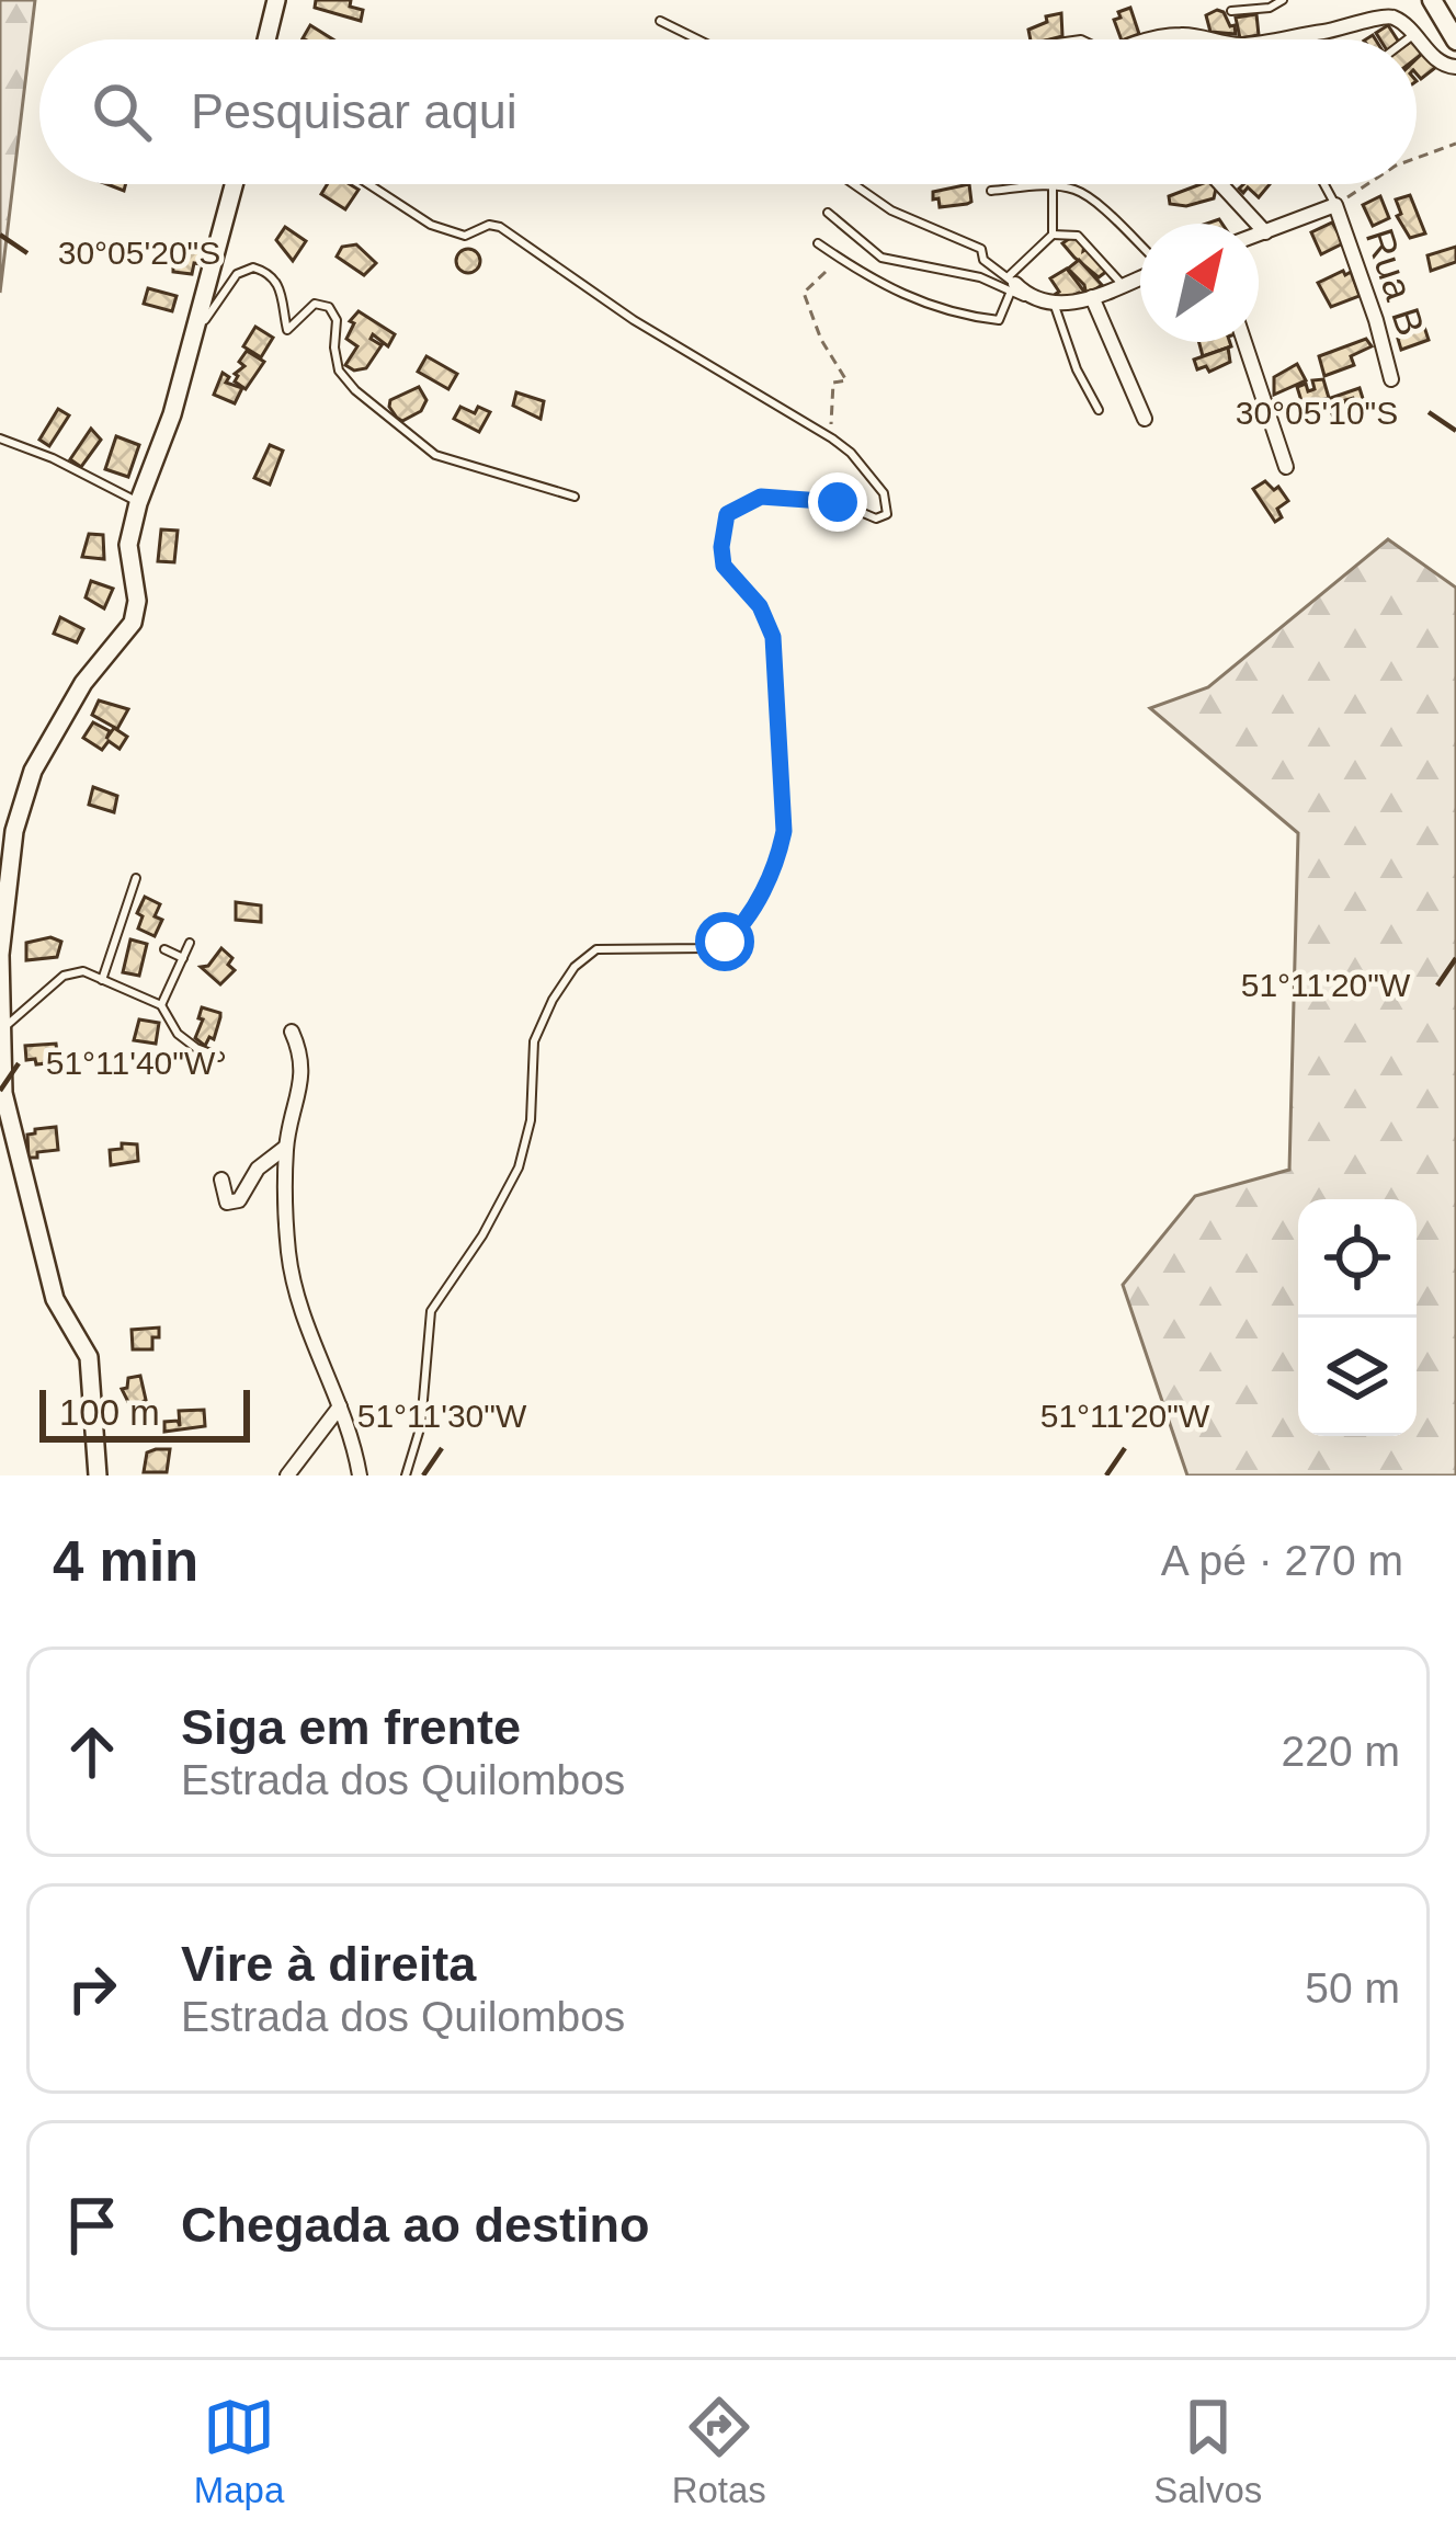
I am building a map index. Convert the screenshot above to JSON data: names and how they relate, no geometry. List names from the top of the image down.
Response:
{
  "streets": {
    "street": ["Rua B"]
  },
  "scale_bar": "100 m",
  "north": "top right",
  "page": {
    "search": "Pesquisar aqui",
    "scale": "100 m",
    "heading": ["4 min", "A pé · 270 m"],
    "list": [
      ["Siga em frente", "Estrada dos Quilombos", "220 m"],
      ["Vire à direita", "Estrada dos Quilombos", "50 m"],
      "Chegada ao destino"
    ],
    "nav": ["Mapa", "Rotas", "Salvos"]
  },
  "coordinates": [
    "30°05'20\"S",
    "30°05'10\"S",
    "51°11'20\"W",
    "51°11'40\"W",
    "51°11'30\"W"
  ]
}
